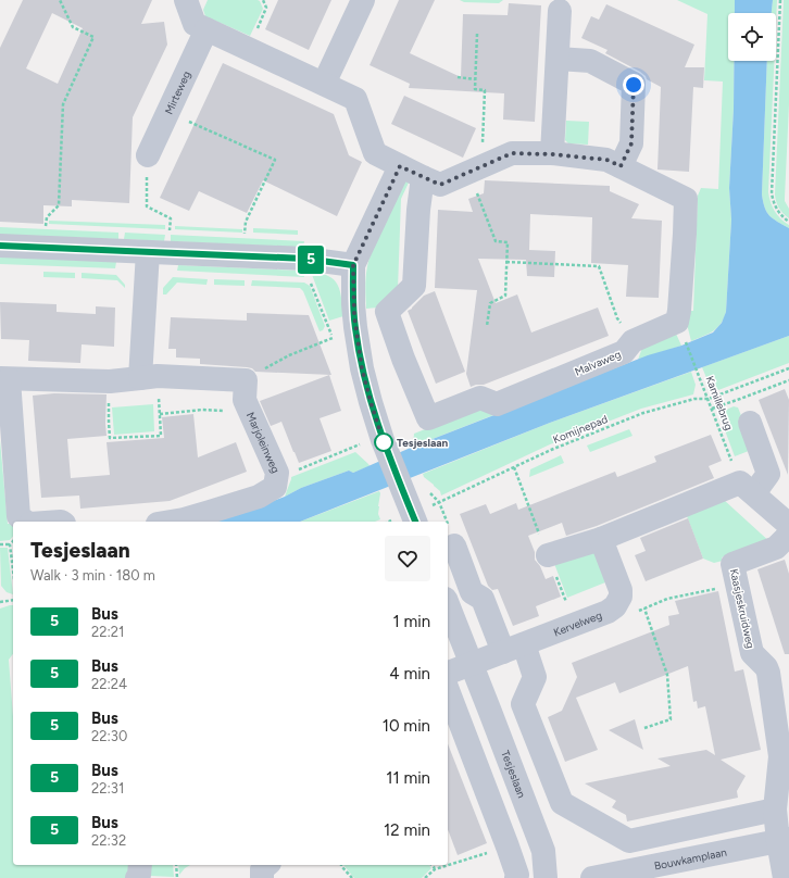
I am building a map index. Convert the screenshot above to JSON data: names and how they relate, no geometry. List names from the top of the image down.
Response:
{
  "streets": {
    "street": [
      "Mirteweg",
      "Malvaweg",
      "Marjoleinweg",
      "Kaasjeskruidweg",
      "Kervelweg",
      "Tesjeslaan",
      "Bouwkamplaan"
    ],
    "path": ["Kamillebrug", "Komijnepad"]
  },
  "crossings": [
    ["Kamillebrug", "Komijnepad"],
    ["Kaasjeskruidweg", "Bouwkamplaan"],
    ["Kervelweg", "Tesjeslaan"]
  ],
  "places": ["Tesjeslaan"],
  "lines": ["bus line 5"],
  "page": {
    "on_map": "5",
    "heading": ["Tesjeslaan", "Walk · 3 min · 180 m"],
    "list": [
      {
        "mark": "5",
        "name": "Bus",
        "note": "22:21",
        "value": "1 min"
      },
      {
        "mark": "5",
        "name": "Bus",
        "note": "22:24",
        "value": "4 min"
      },
      {
        "mark": "5",
        "name": "Bus",
        "note": "22:30",
        "value": "10 min"
      },
      {
        "mark": "5",
        "name": "Bus",
        "note": "22:31",
        "value": "11 min"
      },
      {
        "mark": "5",
        "name": "Bus",
        "note": "22:32",
        "value": "12 min"
      }
    ]
  }
}
